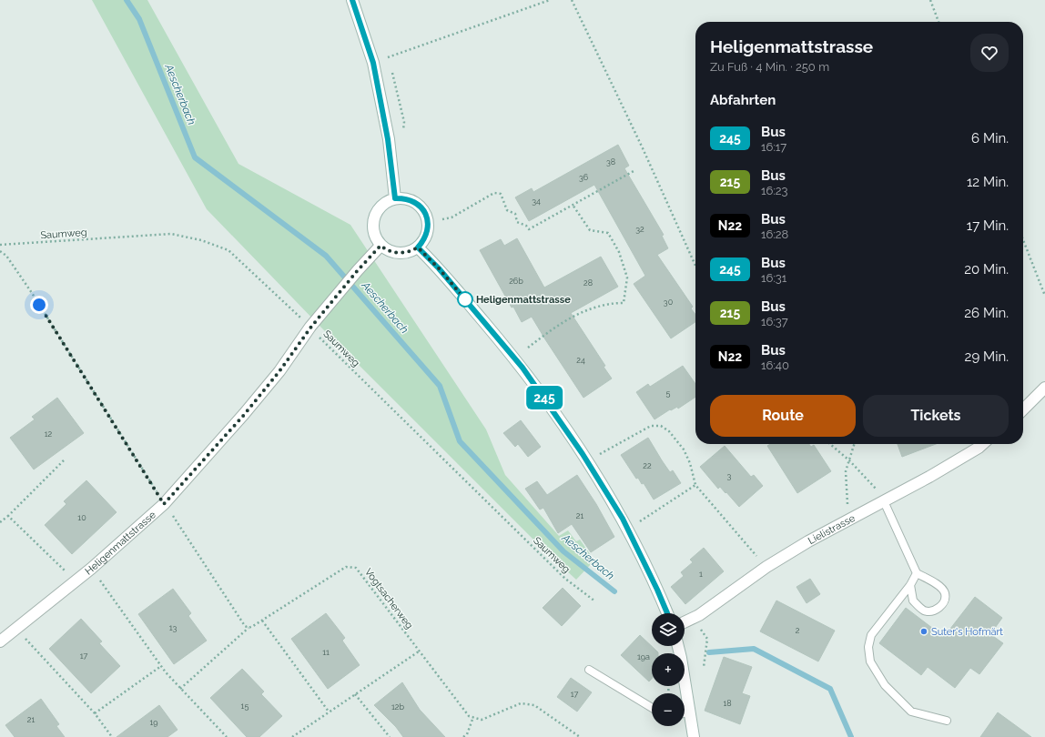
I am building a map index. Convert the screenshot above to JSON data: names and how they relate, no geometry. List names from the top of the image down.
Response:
{
  "streets": {
    "street": ["Lielistrasse", "Heligenmattstrasse"],
    "path": ["Saumweg", "Vogtsacherweg"]
  },
  "crossings": [
    ["Saumweg", "Heligenmattstrasse"]
  ],
  "water": ["Aescherbach"],
  "places": ["Heligenmattstrasse", "Suter's Hofmärt"],
  "lines": ["bus line 245"],
  "house_numbers": [
    "38",
    "36",
    "34",
    "32",
    "26b",
    "28",
    "30",
    "24",
    "5",
    "12",
    "22",
    "3",
    "21",
    "10",
    "1",
    "13",
    "2",
    "11",
    "17",
    "19a",
    "17",
    "18",
    "15",
    "12b",
    "21",
    "19"
  ],
  "page": {
    "on_map": "245",
    "heading": [
      ["Heligenmattstrasse", "Zu Fuß · 4 Min. · 250 m"],
      "Abfahrten"
    ],
    "list": [
      {
        "mark": "245",
        "name": "Bus",
        "note": "16:17",
        "value": "6 Min."
      },
      {
        "mark": "215",
        "name": "Bus",
        "note": "16:23",
        "value": "12 Min."
      },
      {
        "mark": "N22",
        "name": "Bus",
        "note": "16:28",
        "value": "17 Min."
      },
      {
        "mark": "245",
        "name": "Bus",
        "note": "16:31",
        "value": "20 Min."
      },
      {
        "mark": "215",
        "name": "Bus",
        "note": "16:37",
        "value": "26 Min."
      },
      {
        "mark": "N22",
        "name": "Bus",
        "note": "16:40",
        "value": "29 Min."
      }
    ],
    "buttons": ["Route", "Tickets"],
    "map_buttons": ["+", "−"]
  }
}
